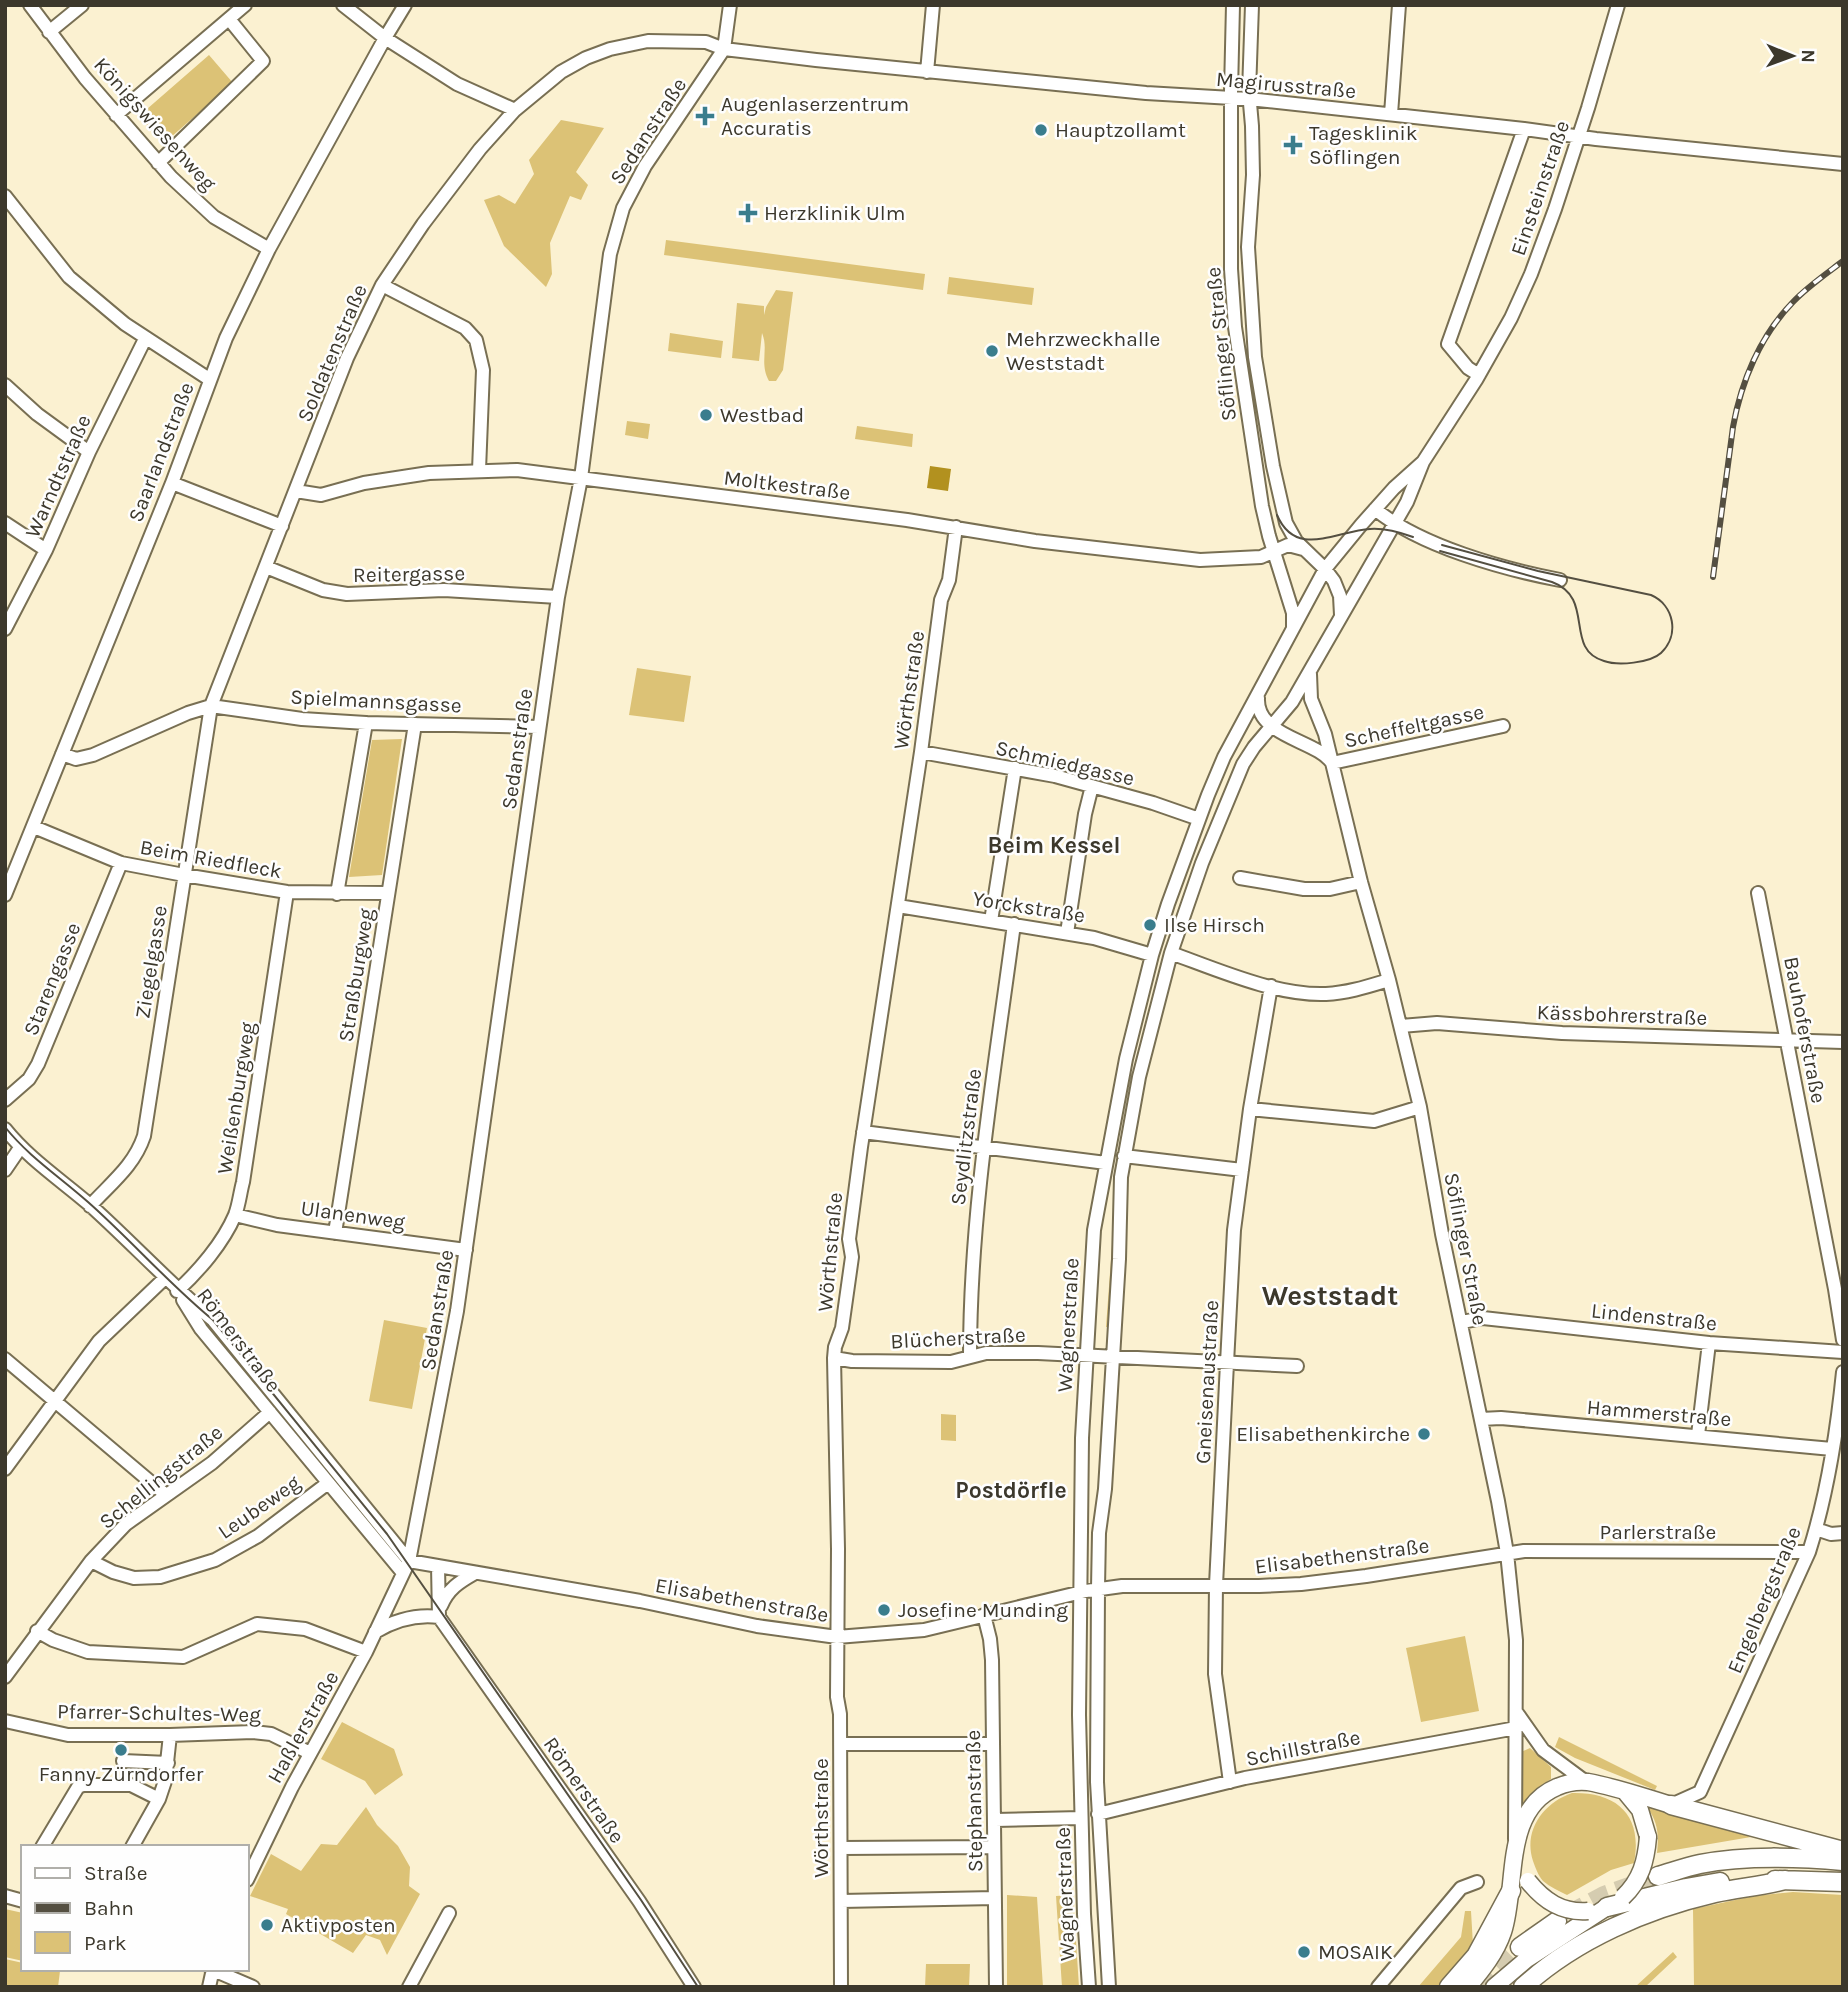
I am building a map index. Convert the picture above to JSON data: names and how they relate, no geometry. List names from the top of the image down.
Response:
{
  "streets": {
    "street": [
      "Magirusstraße",
      "Königswiesenweg",
      "Sedanstraße",
      "Einsteinstraße",
      "Söflinger Straße",
      "Soldatenstraße",
      "Saarlandstraße",
      "Warndtstraße",
      "Moltkestraße",
      "Reitergasse",
      "Wörthstraße",
      "Spielmannsgasse",
      "Scheffeltgasse",
      "Schmiedgasse",
      "Beim Riedfleck",
      "Yorckstraße",
      "Ziegelgasse",
      "Straßburgweg",
      "Starengasse",
      "Kässbohrerstraße",
      "Bauhoferstraße",
      "Weißenburgweg",
      "Seydlitzstraße",
      "Ulanenweg",
      "Lindenstraße",
      "Wagnerstraße",
      "Blücherstraße",
      "Römerstraße",
      "Gneisenaustraße",
      "Hammerstraße",
      "Schellingstraße",
      "Leubeweg",
      "Parlerstraße",
      "Elisabethenstraße",
      "Engelbergstraße",
      "Pfarrer-Schultes-Weg",
      "Haßlerstraße",
      "Schillstraße",
      "Stephanstraße"
    ]
  },
  "crossings": [
    ["Magirusstraße", "Sedanstraße"],
    ["Magirusstraße", "Einsteinstraße"],
    ["Magirusstraße", "Söflinger Straße"],
    ["Magirusstraße", "Soldatenstraße"],
    ["Königswiesenweg", "Saarlandstraße"],
    ["Sedanstraße", "Soldatenstraße"],
    ["Sedanstraße", "Moltkestraße"],
    ["Sedanstraße", "Reitergasse"],
    ["Sedanstraße", "Spielmannsgasse"],
    ["Sedanstraße", "Ulanenweg"],
    ["Sedanstraße", "Elisabethenstraße"],
    ["Sedanstraße", "Haßlerstraße"],
    ["Einsteinstraße", "Söflinger Straße"],
    ["Einsteinstraße", "Wagnerstraße"],
    ["Söflinger Straße", "Moltkestraße"],
    ["Söflinger Straße", "Scheffeltgasse"],
    ["Söflinger Straße", "Kässbohrerstraße"],
    ["Söflinger Straße", "Lindenstraße"],
    ["Söflinger Straße", "Wagnerstraße"],
    ["Söflinger Straße", "Hammerstraße"],
    ["Söflinger Straße", "Parlerstraße"],
    ["Söflinger Straße", "Elisabethenstraße"],
    ["Söflinger Straße", "Schillstraße"],
    ["Soldatenstraße", "Moltkestraße"],
    ["Soldatenstraße", "Reitergasse"],
    ["Soldatenstraße", "Spielmannsgasse"],
    ["Soldatenstraße", "Ziegelgasse"],
    ["Saarlandstraße", "Beim Riedfleck"],
    ["Moltkestraße", "Wörthstraße"],
    ["Wörthstraße", "Schmiedgasse"],
    ["Wörthstraße", "Yorckstraße"],
    ["Wörthstraße", "Blücherstraße"],
    ["Wörthstraße", "Elisabethenstraße"],
    ["Spielmannsgasse", "Ziegelgasse"],
    ["Spielmannsgasse", "Straßburgweg"],
    ["Schmiedgasse", "Wagnerstraße"],
    ["Beim Riedfleck", "Ziegelgasse"],
    ["Beim Riedfleck", "Straßburgweg"],
    ["Beim Riedfleck", "Starengasse"],
    ["Beim Riedfleck", "Weißenburgweg"],
    ["Yorckstraße", "Seydlitzstraße"],
    ["Yorckstraße", "Wagnerstraße"],
    ["Ziegelgasse", "Römerstraße"],
    ["Straßburgweg", "Ulanenweg"],
    ["Kässbohrerstraße", "Bauhoferstraße"],
    ["Weißenburgweg", "Ulanenweg"],
    ["Weißenburgweg", "Römerstraße"],
    ["Seydlitzstraße", "Blücherstraße"],
    ["Wagnerstraße", "Blücherstraße"],
    ["Wagnerstraße", "Elisabethenstraße"],
    ["Wagnerstraße", "Schillstraße"],
    ["Römerstraße", "Schellingstraße"],
    ["Römerstraße", "Leubeweg"],
    ["Gneisenaustraße", "Elisabethenstraße"],
    ["Gneisenaustraße", "Schillstraße"],
    ["Hammerstraße", "Engelbergstraße"],
    ["Schellingstraße", "Leubeweg"],
    ["Parlerstraße", "Elisabethenstraße"],
    ["Parlerstraße", "Engelbergstraße"],
    ["Elisabethenstraße", "Haßlerstraße"],
    ["Elisabethenstraße", "Stephanstraße"],
    ["Pfarrer-Schultes-Weg", "Haßlerstraße"]
  ],
  "districts": ["Beim Kessel", "Weststadt", "Postdörfle"],
  "places": {
    "health": ["Augenlaserzentrum Accuratis", "Tagesklinik Söflingen", "Herzklinik Ulm"],
    "other": [
      "Hauptzollamt",
      "Mehrzweckhalle Weststadt",
      "Westbad",
      "Ilse Hirsch",
      "Elisabethenkirche",
      "Josefine Munding",
      "Fanny Zürndorfer",
      "Aktivposten",
      "MOSAIK"
    ]
  },
  "legend": ["Straße", "Bahn", "Park"],
  "north": "right"
}
